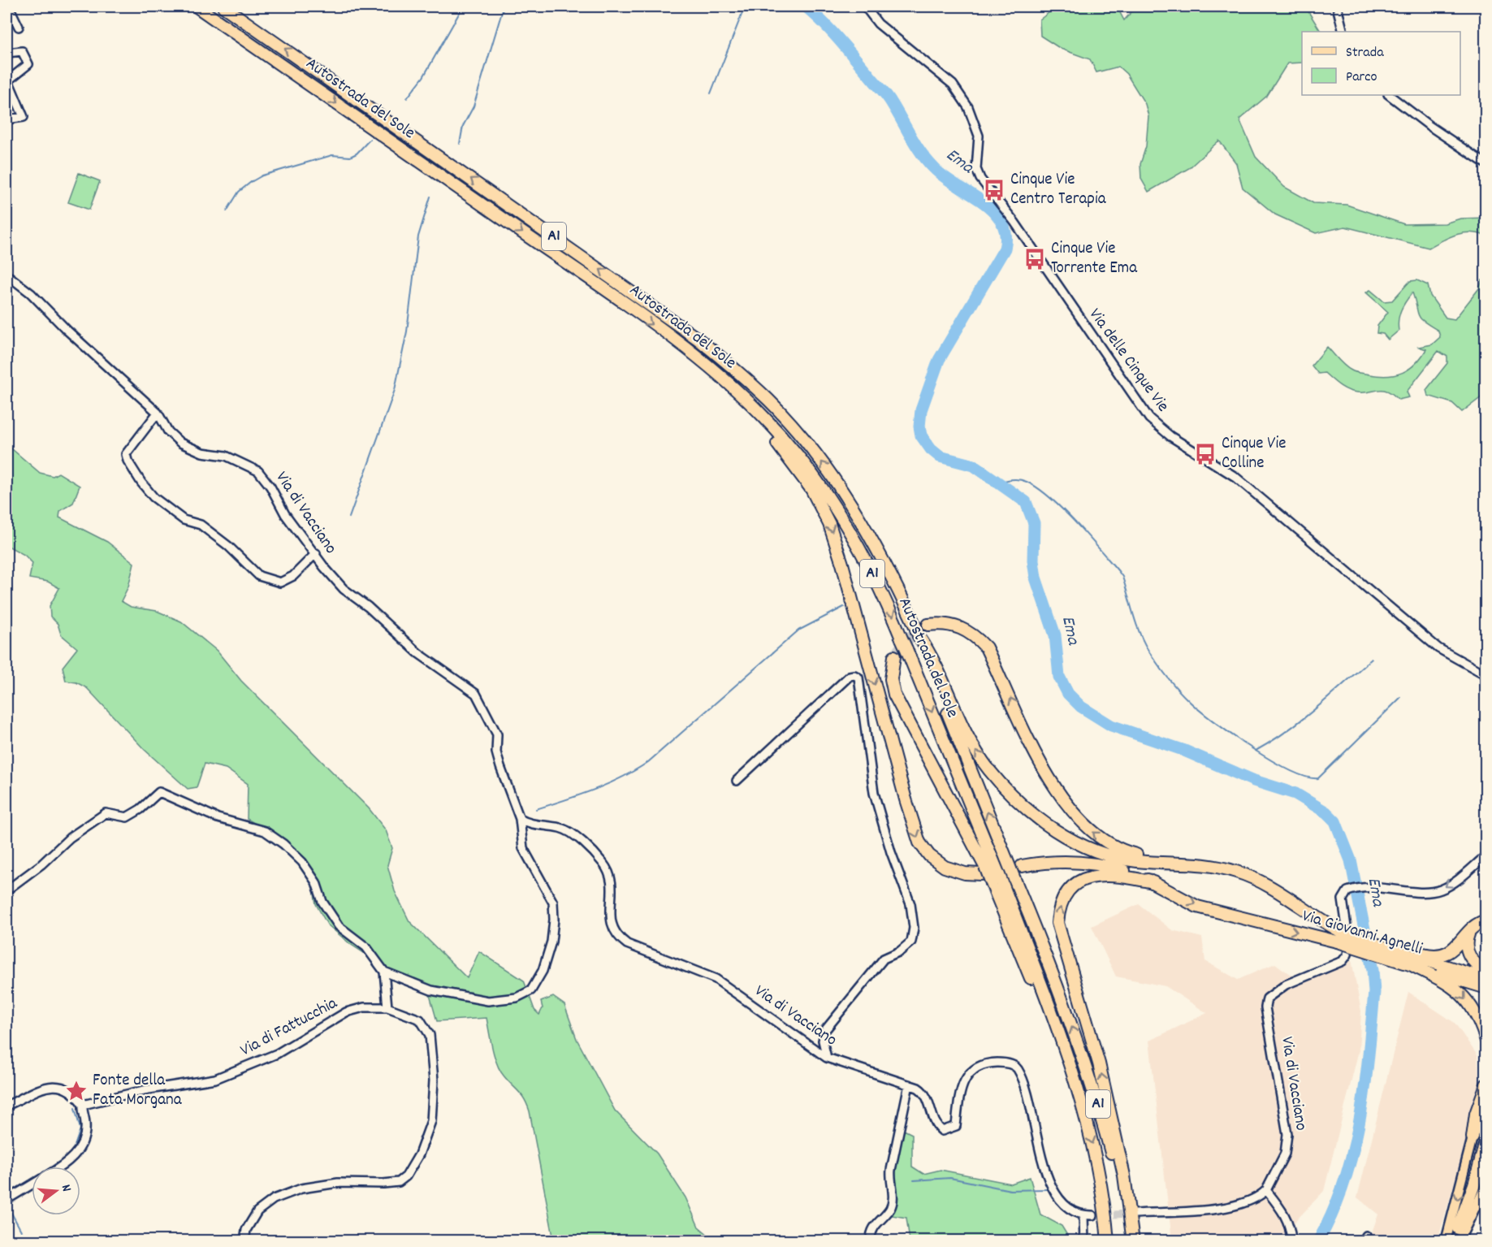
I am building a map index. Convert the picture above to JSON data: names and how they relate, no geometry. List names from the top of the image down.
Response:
{
  "streets": {
    "highway": ["Autostrada del Sole", "A1", "Via Giovanni Agnelli"],
    "street": ["Via delle Cinque Vie", "Via di Vacciano", "Via di Fattucchia"]
  },
  "crossings": [
    ["Via di Vacciano", "Via Giovanni Agnelli"]
  ],
  "water": ["Ema"],
  "places": {
    "bus stop": ["Cinque Vie Centro Terapia", "Cinque Vie Torrente Ema", "Cinque Vie Colline"],
    "place": ["Fonte della Fata Morgana"]
  },
  "legend": ["Strada", "Parco"],
  "north": "right"
}
